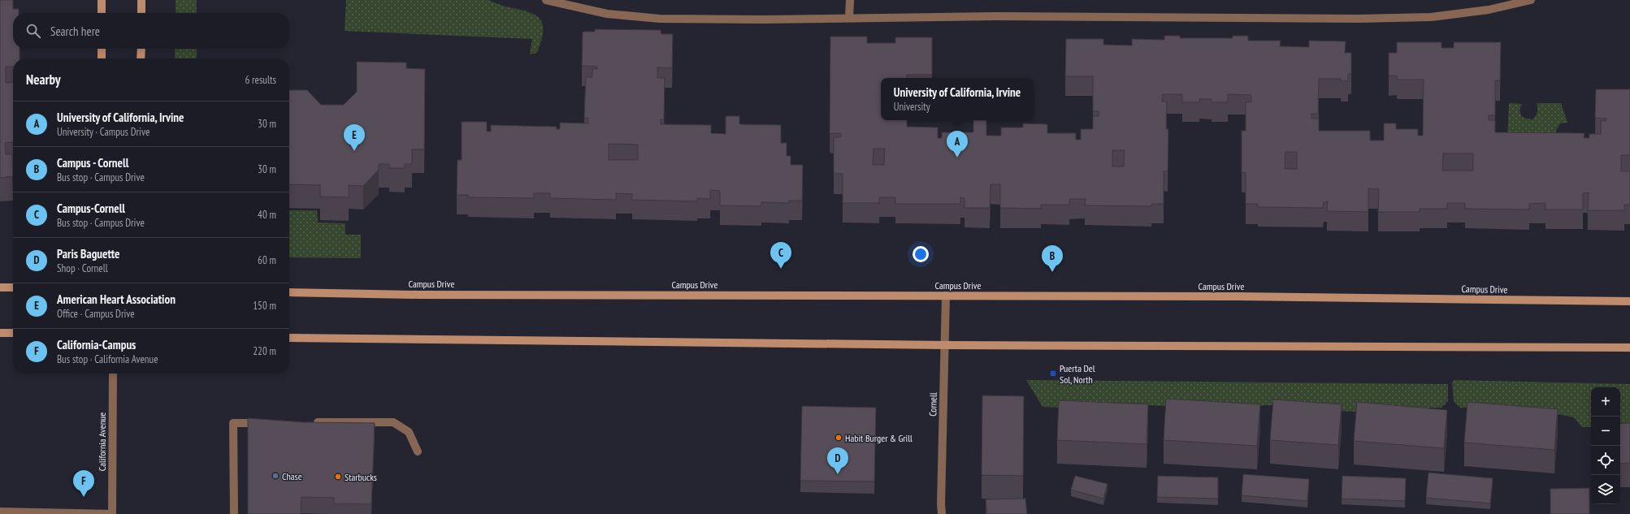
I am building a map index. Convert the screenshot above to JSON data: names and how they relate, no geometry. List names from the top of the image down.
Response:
{
  "streets": {
    "main road": ["Campus Drive"],
    "street": ["Cornell", "California Avenue"]
  },
  "crossings": [
    ["Campus Drive", "Cornell"]
  ],
  "places": {
    "transit": ["Puerta Del Sol, North"],
    "other": ["Habit Burger & Grill", "Chase", "Starbucks"]
  },
  "page": {
    "search": "Search here",
    "heading": ["Nearby", "6 results"],
    "popup": ["University of California, Irvine", "University"],
    "list": [
      {
        "mark": "A",
        "name": "University of California, Irvine",
        "note": "University · Campus Drive",
        "value": "30 m"
      },
      {
        "mark": "B",
        "name": "Campus - Cornell",
        "note": "Bus stop · Campus Drive",
        "value": "30 m"
      },
      {
        "mark": "C",
        "name": "Campus-Cornell",
        "note": "Bus stop · Campus Drive",
        "value": "40 m"
      },
      {
        "mark": "D",
        "name": "Paris Baguette",
        "note": "Shop · Cornell",
        "value": "60 m"
      },
      {
        "mark": "E",
        "name": "American Heart Association",
        "note": "Office · Campus Drive",
        "value": "150 m"
      },
      {
        "mark": "F",
        "name": "California-Campus",
        "note": "Bus stop · California Avenue",
        "value": "220 m"
      }
    ],
    "pins": [
      "E",
      "A",
      "C",
      "B",
      "D",
      "F"
    ],
    "map_buttons": ["+", "−"]
  }
}
